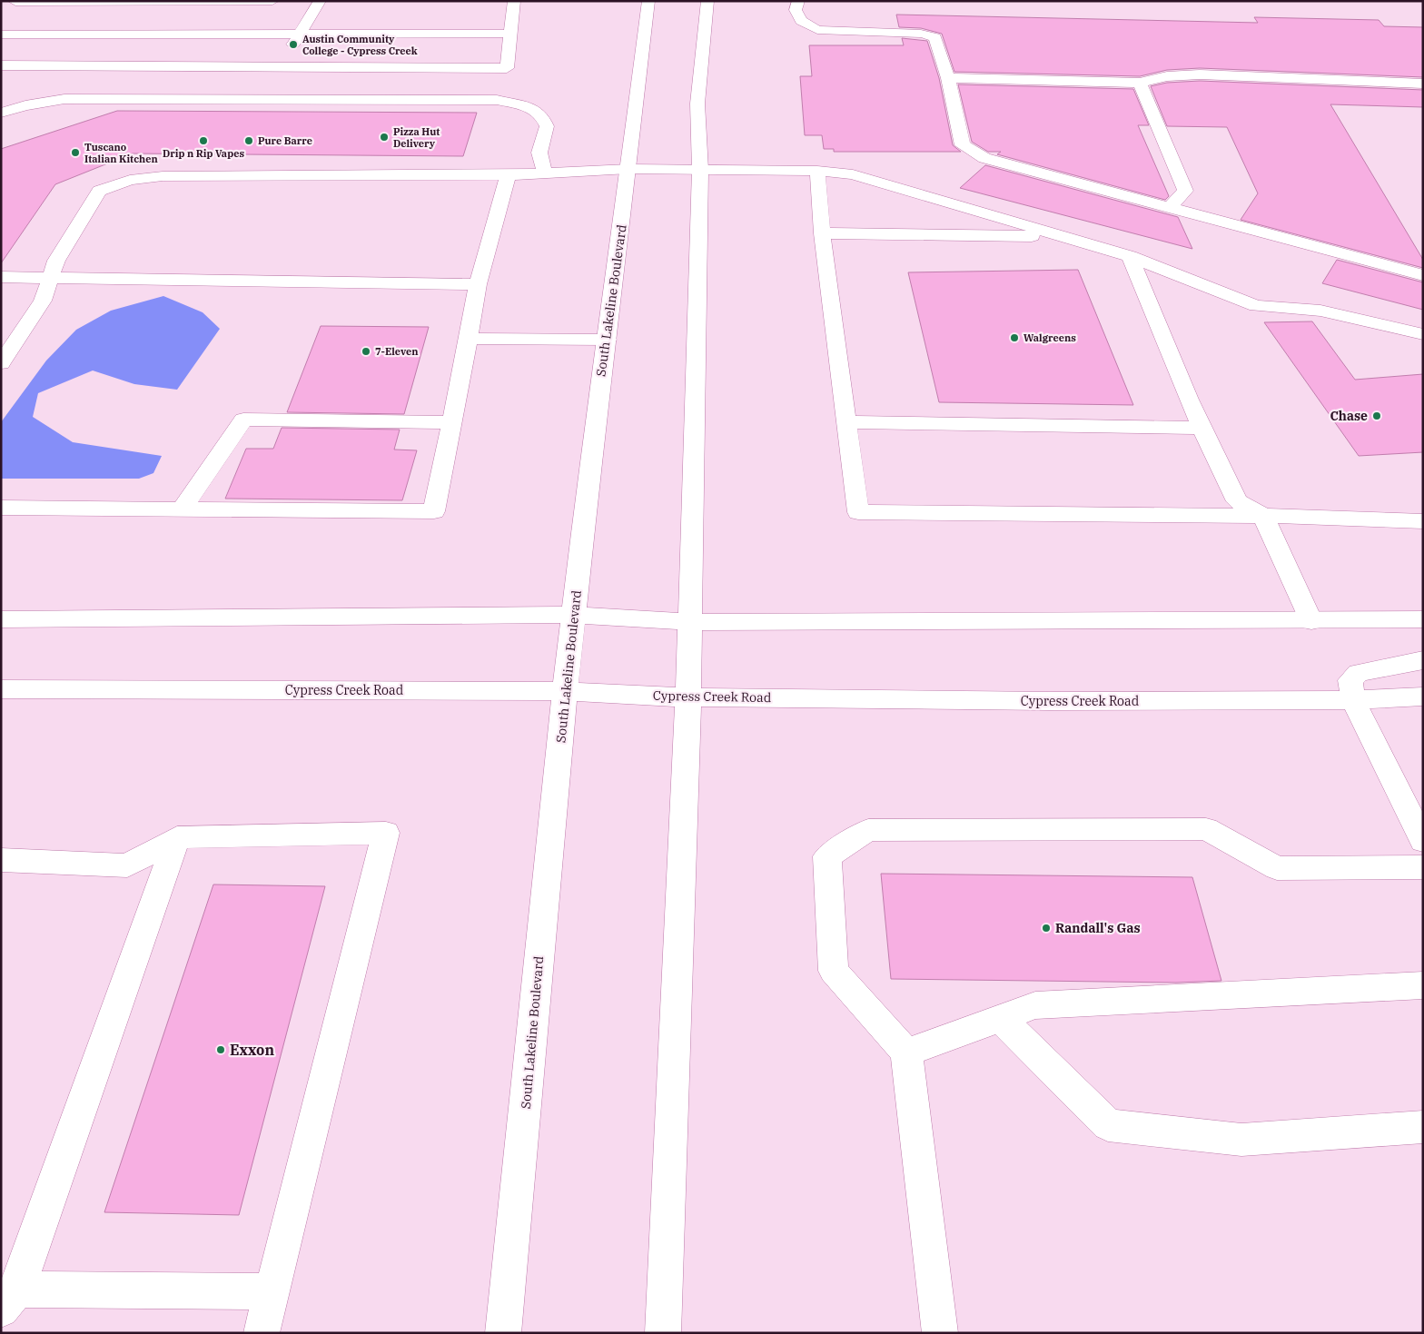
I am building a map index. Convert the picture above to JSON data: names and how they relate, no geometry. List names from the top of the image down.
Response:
{
  "streets": {
    "main road": ["South Lakeline Boulevard", "Cypress Creek Road"]
  },
  "crossings": [
    ["South Lakeline Boulevard", "Cypress Creek Road"]
  ],
  "places": [
    "Austin Community College - Cypress Creek",
    "Pizza Hut Delivery",
    "Drip n Rip Vapes",
    "Pure Barre",
    "Tuscano Italian Kitchen",
    "Walgreens",
    "7-Eleven",
    "Chase",
    "Randall's Gas",
    "Exxon"
  ]
}
